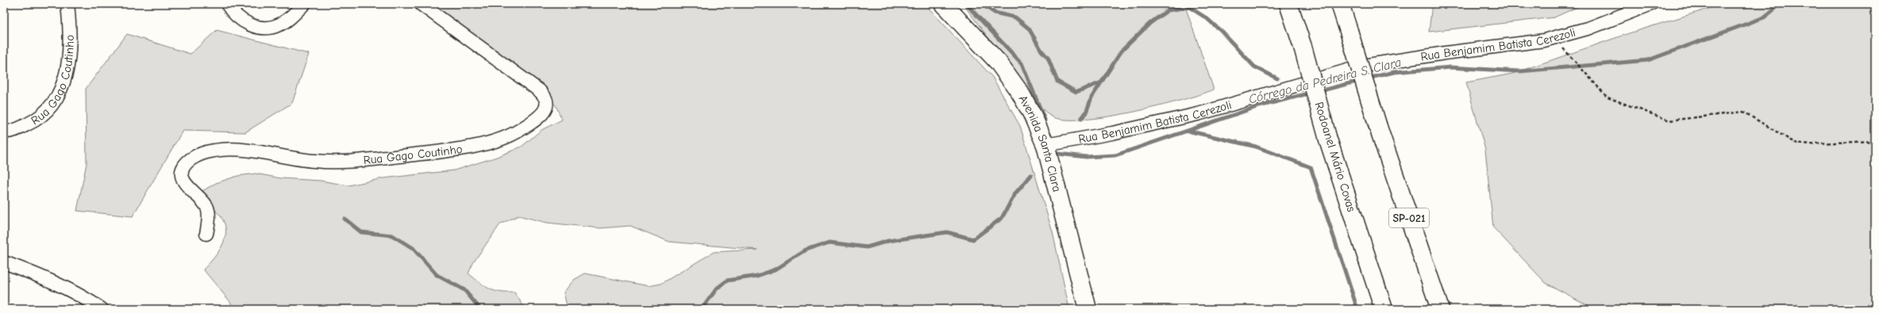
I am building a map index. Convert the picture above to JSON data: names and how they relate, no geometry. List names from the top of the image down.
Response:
{
  "streets": {
    "main road": ["Avenida Santa Clara", "Rodoanel Mário Covas", "SP-021"],
    "street": ["Rua Benjamim Batista Cerezoli", "Rua Gago Coutinho"]
  },
  "crossings": [
    ["Rua Benjamim Batista Cerezoli", "Avenida Santa Clara"]
  ],
  "water": ["Córrego da Pedreira S. Clara"]
}
